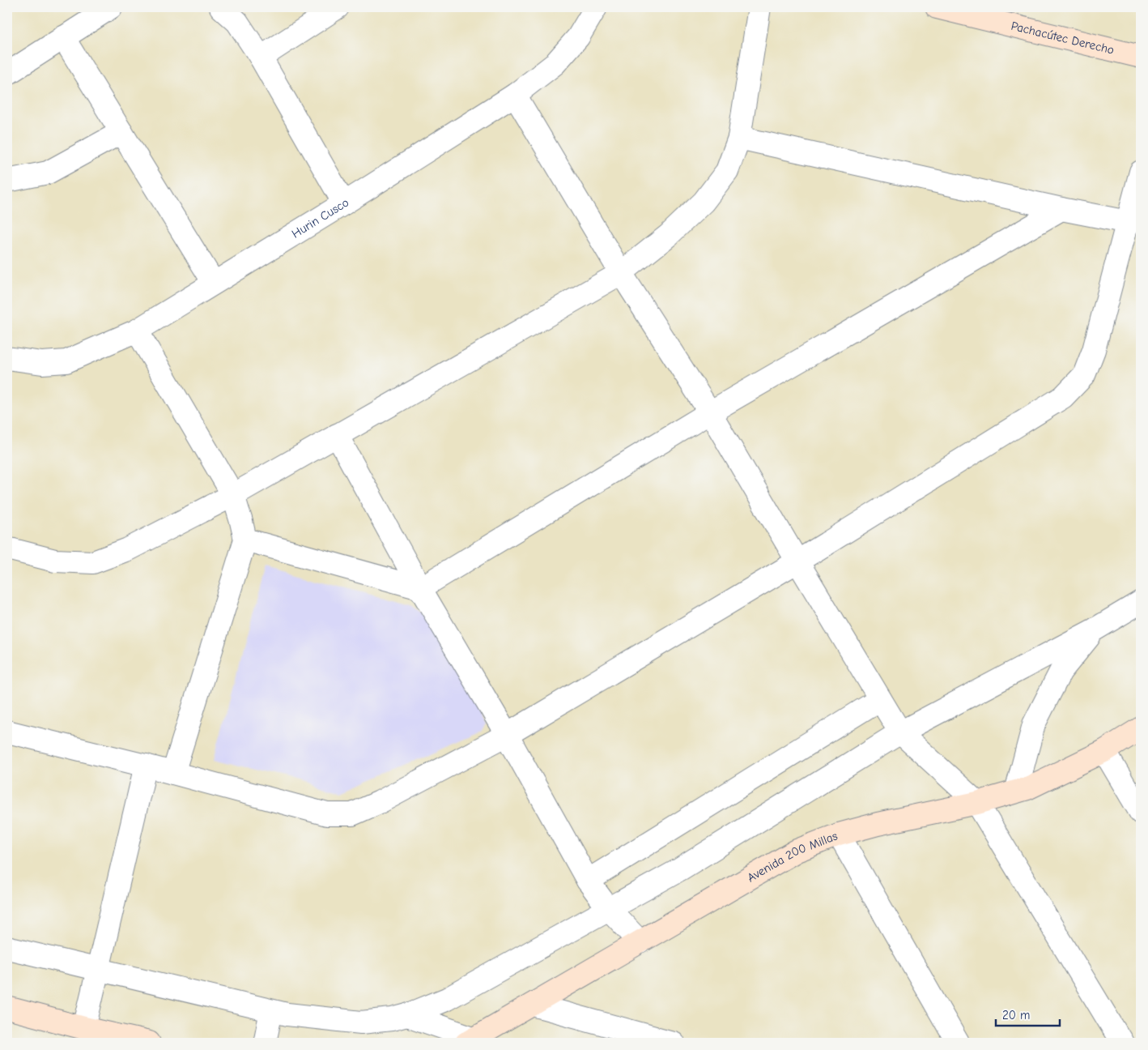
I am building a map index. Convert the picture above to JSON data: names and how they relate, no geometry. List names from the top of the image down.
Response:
{
  "streets": {
    "main road": ["Pachacútec Derecho", "Avenida 200 Millas"],
    "street": ["Hurin Cusco"]
  },
  "scale_bar": "20 m"
}
